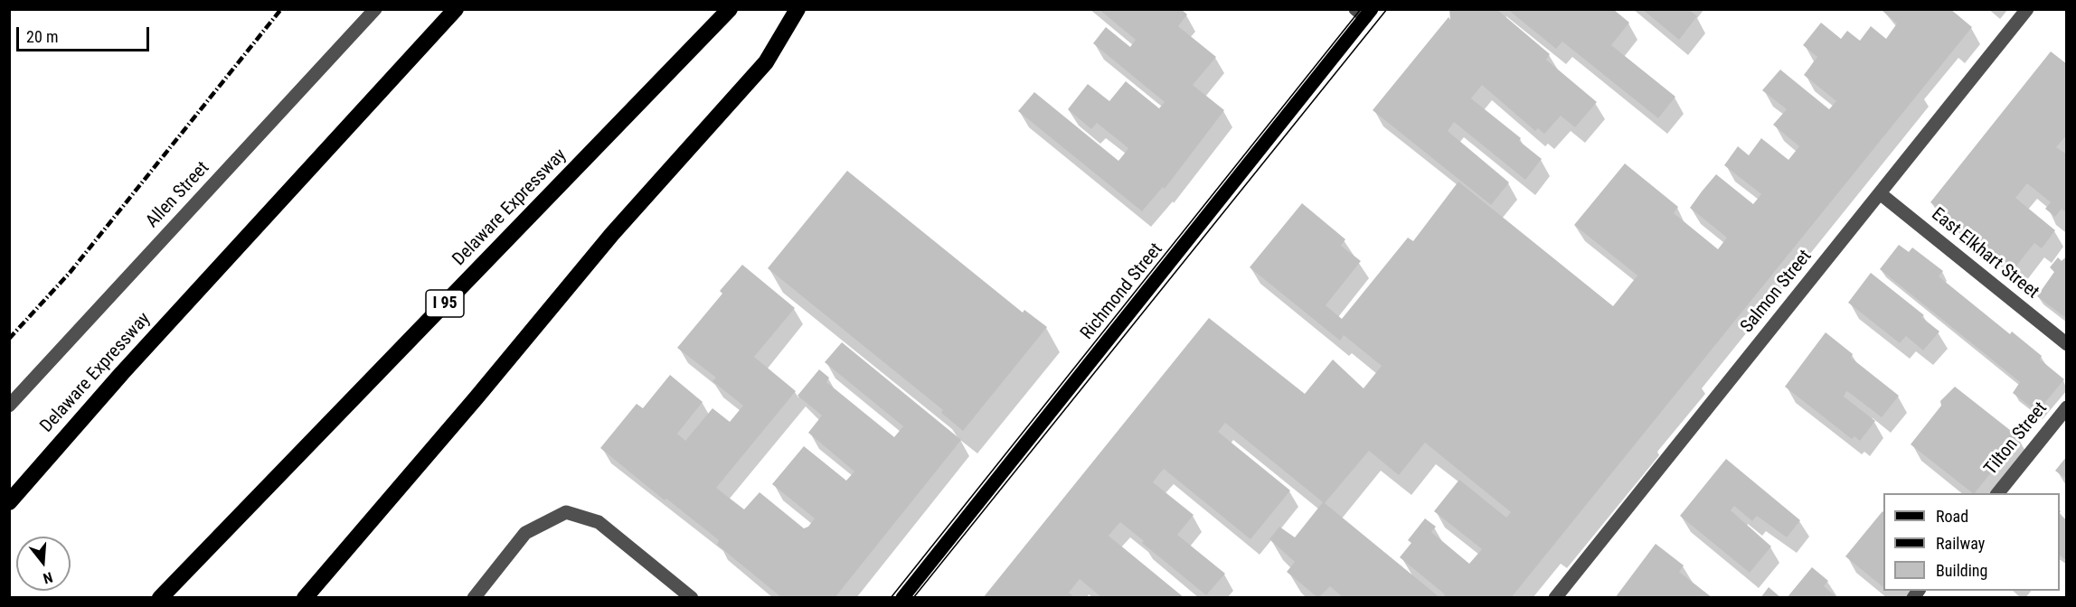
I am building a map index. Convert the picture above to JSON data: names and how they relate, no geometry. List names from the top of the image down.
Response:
{
  "streets": {
    "highway": ["Delaware Expressway", "I 95"],
    "main road": ["Richmond Street"],
    "street": [
      "Allen Street",
      "East Elkhart Street",
      "Salmon Street",
      "Tilton Street"
    ]
  },
  "crossings": [
    ["East Elkhart Street", "Salmon Street"]
  ],
  "legend": ["Road", "Railway", "Building"],
  "scale_bar": "20 m",
  "north": "bottom"
}
